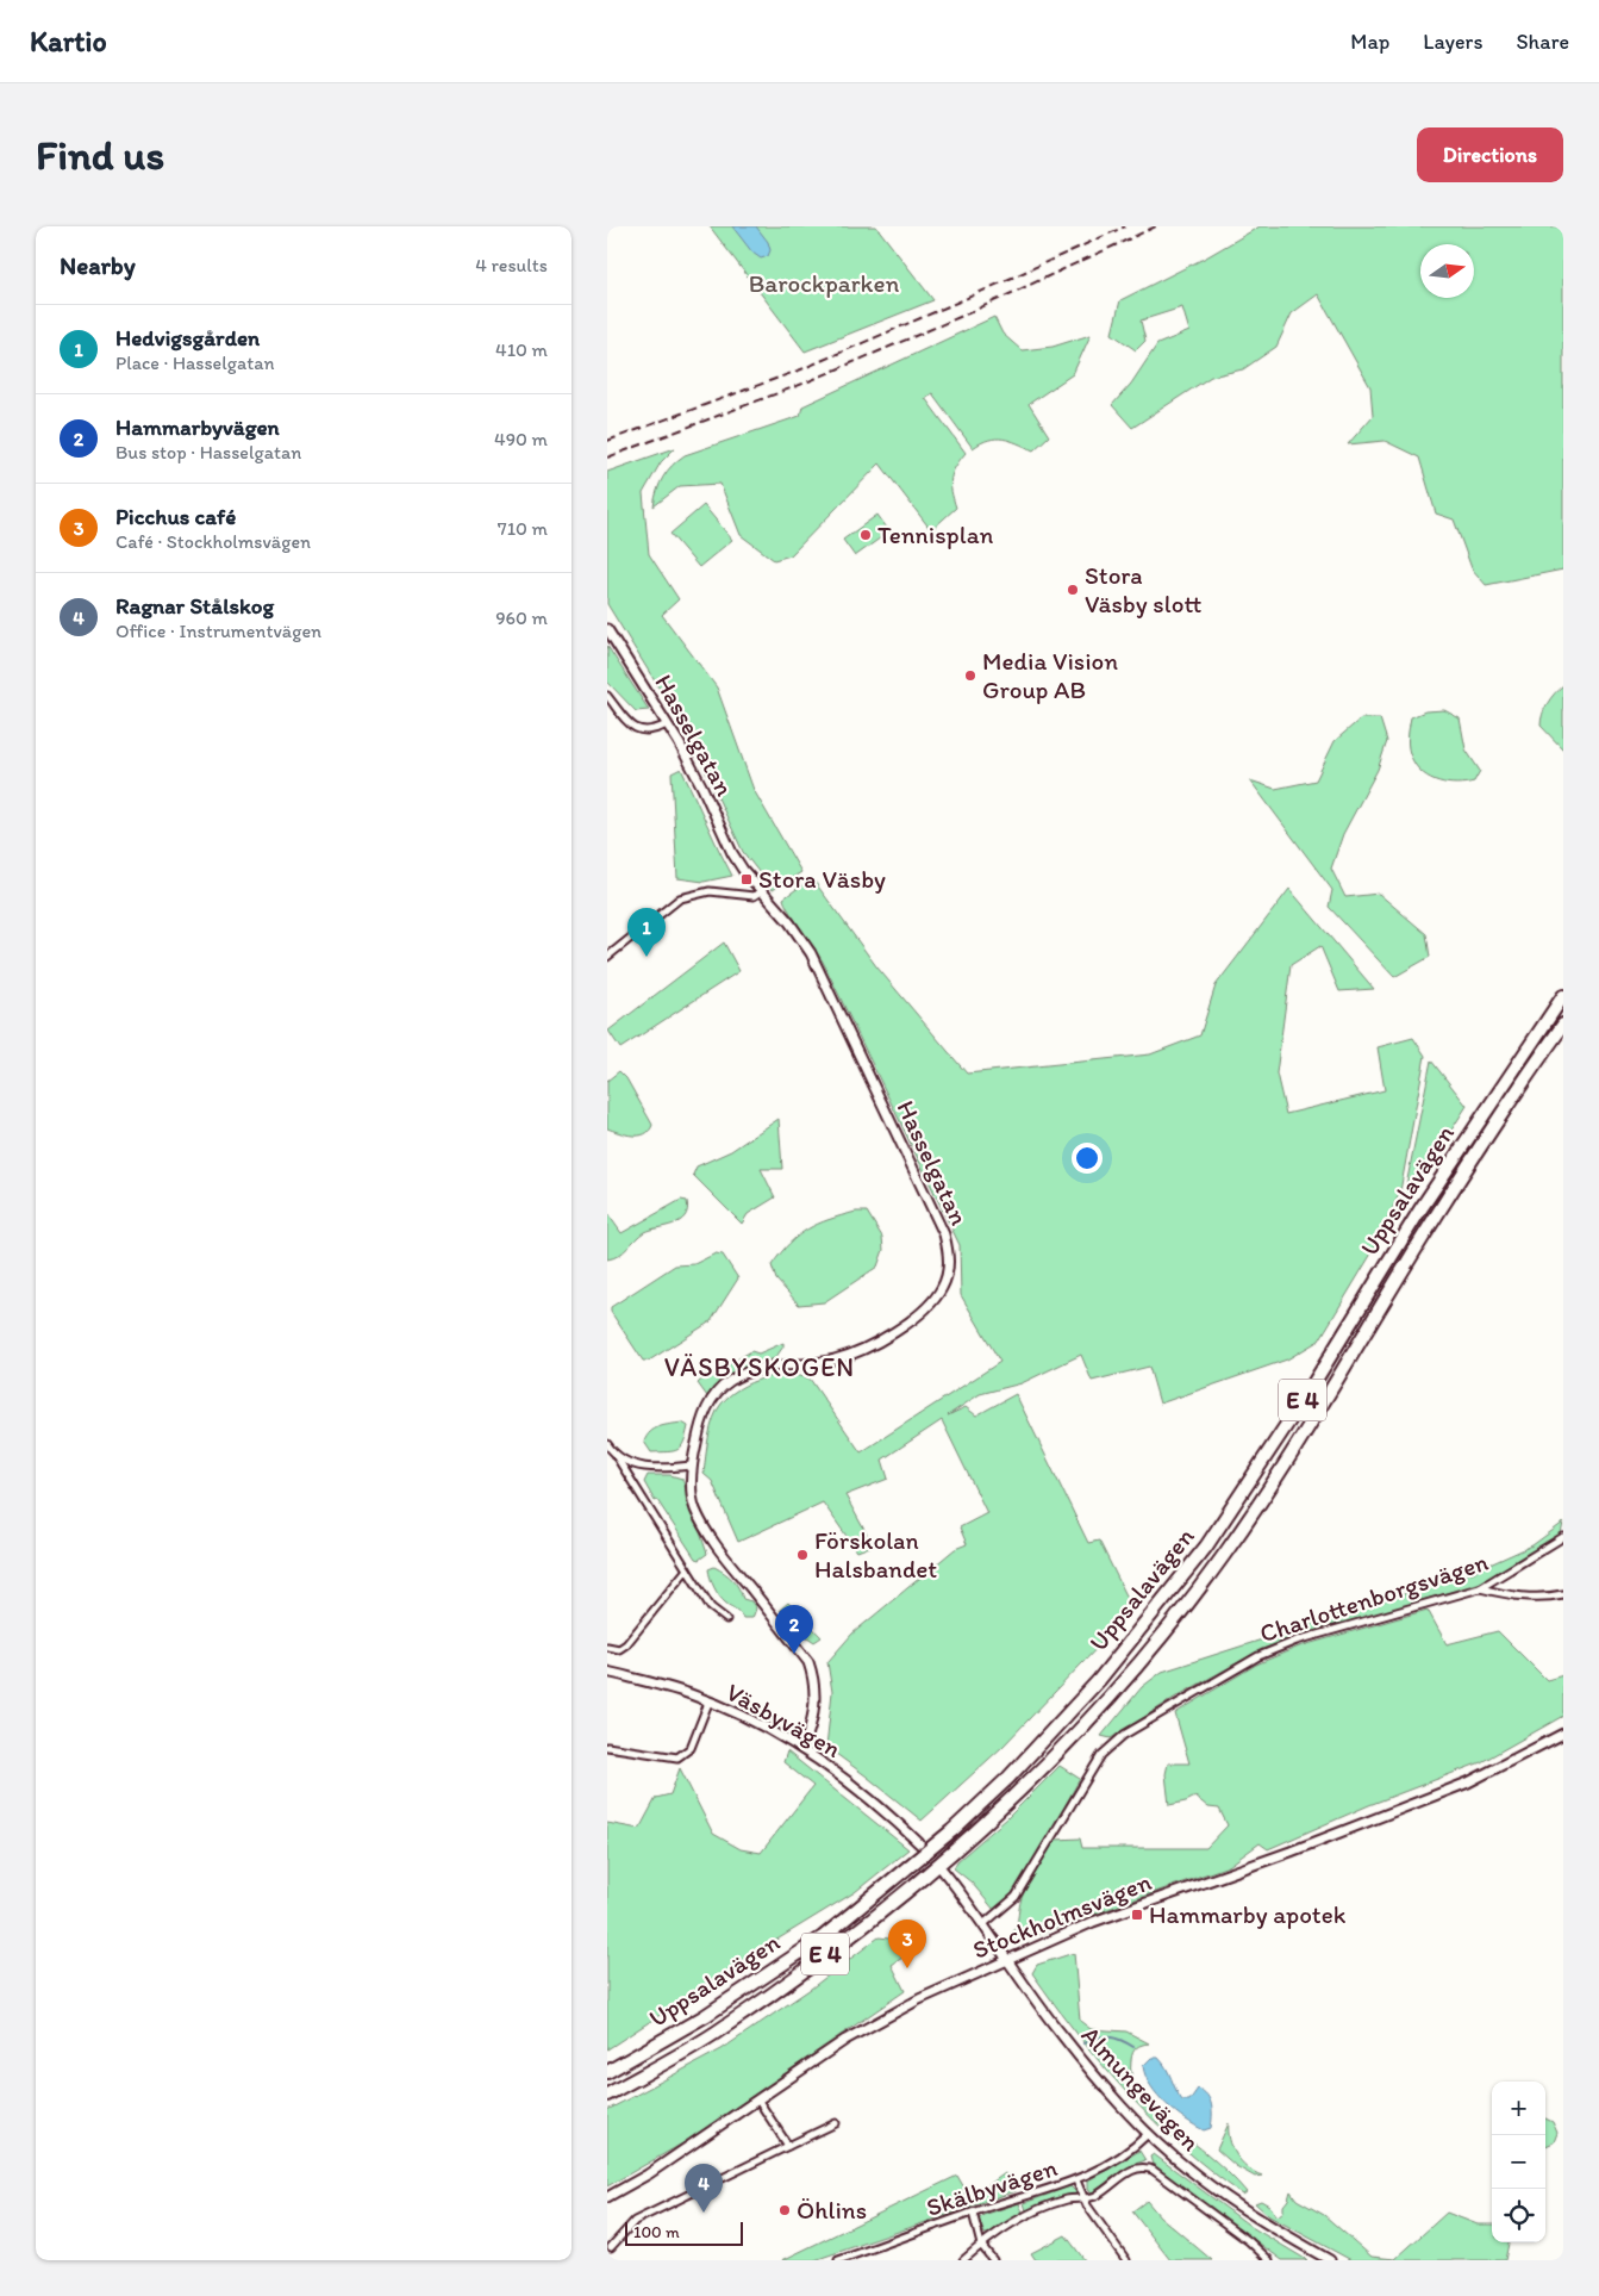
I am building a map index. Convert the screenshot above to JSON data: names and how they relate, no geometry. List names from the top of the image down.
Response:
{
  "streets": {
    "highway": ["Uppsalavägen", "E 4"],
    "street": [
      "Hasselgatan",
      "Charlottenborgsvägen",
      "Väsbyvägen",
      "Stockholmsvägen",
      "Almungevägen",
      "Skälbyvägen"
    ]
  },
  "crossings": [
    ["Hasselgatan", "Väsbyvägen"],
    ["Stockholmsvägen", "Almungevägen"],
    ["Almungevägen", "Skälbyvägen"]
  ],
  "districts": ["VÄSBYSKOGEN"],
  "parks": ["Barockparken"],
  "places": {
    "other": [
      "Tennisplan",
      "Stora Väsby slott",
      "Media Vision Group AB",
      "Förskolan Halsbandet",
      "Öhlins"
    ],
    "transit": ["Stora Väsby", "Hammarby apotek"]
  },
  "scale_bar": "100 m",
  "north": "right",
  "page": {
    "header": "Kartio",
    "nav": ["Map", "Layers", "Share"],
    "buttons": "Directions",
    "title": "Find us",
    "heading": ["Nearby", "4 results"],
    "list": [
      {
        "mark": "1",
        "name": "Hedvigsgården",
        "note": "Place · Hasselgatan",
        "value": "410 m"
      },
      {
        "mark": "2",
        "name": "Hammarbyvägen",
        "note": "Bus stop · Hasselgatan",
        "value": "490 m"
      },
      {
        "mark": "3",
        "name": "Picchus café",
        "note": "Café · Stockholmsvägen",
        "value": "710 m"
      },
      {
        "mark": "4",
        "name": "Ragnar Stålskog",
        "note": "Office · Instrumentvägen",
        "value": "960 m"
      }
    ],
    "pins": [
      "1",
      "2",
      "3",
      "4"
    ],
    "map_buttons": ["+", "−"],
    "scale": "100 m"
  }
}
